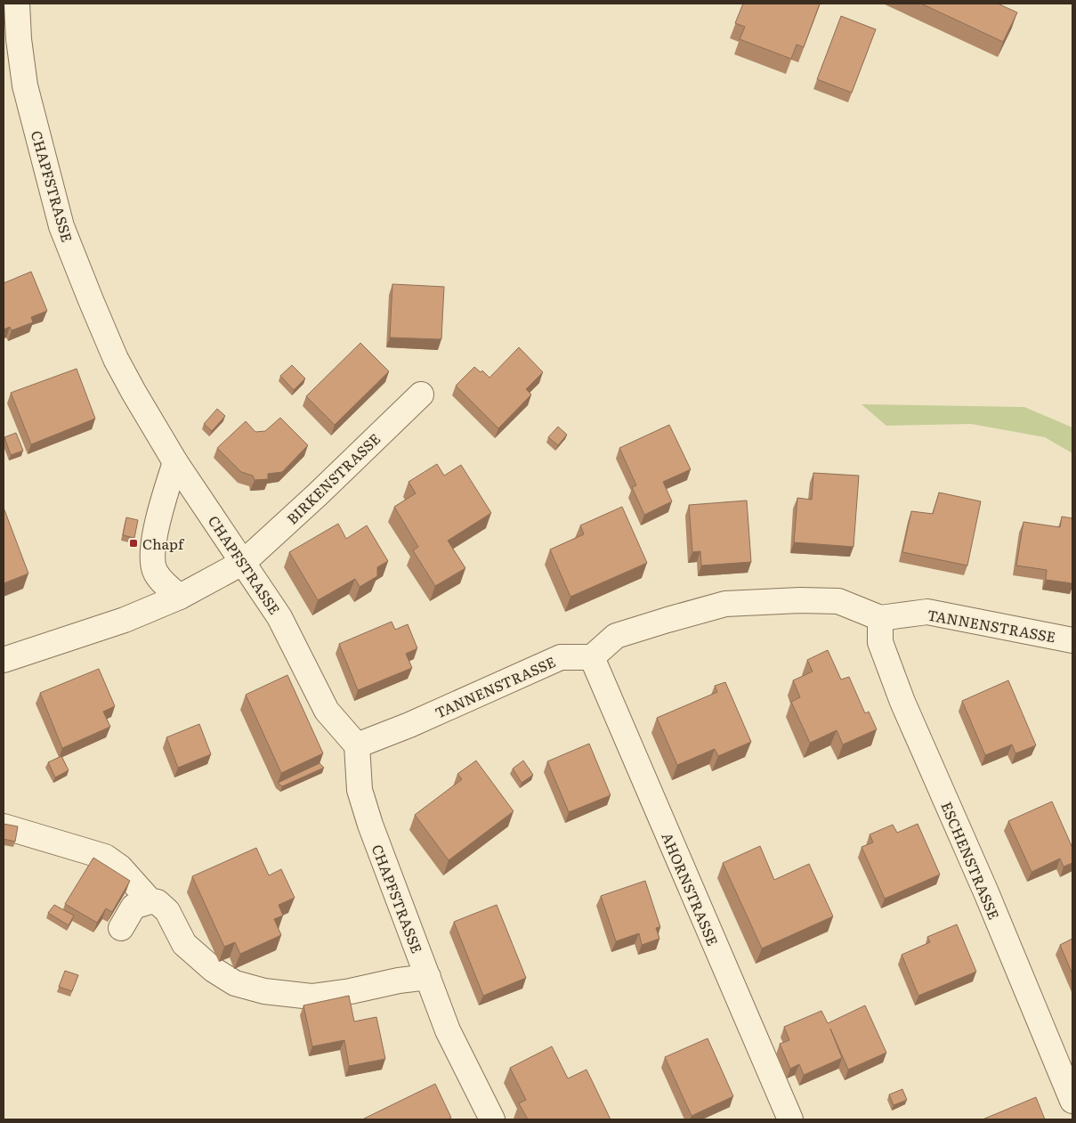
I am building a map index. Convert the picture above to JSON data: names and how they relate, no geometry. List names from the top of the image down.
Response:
{
  "streets": {
    "street": [
      "CHAPFSTRASSE",
      "BIRKENSTRASSE",
      "TANNENSTRASSE",
      "ESCHENSTRASSE",
      "AHORNSTRASSE"
    ]
  },
  "crossings": [
    ["CHAPFSTRASSE", "BIRKENSTRASSE"],
    ["CHAPFSTRASSE", "TANNENSTRASSE"],
    ["TANNENSTRASSE", "ESCHENSTRASSE"],
    ["TANNENSTRASSE", "AHORNSTRASSE"]
  ],
  "places": {
    "transit": ["Chapf"]
  }
}
